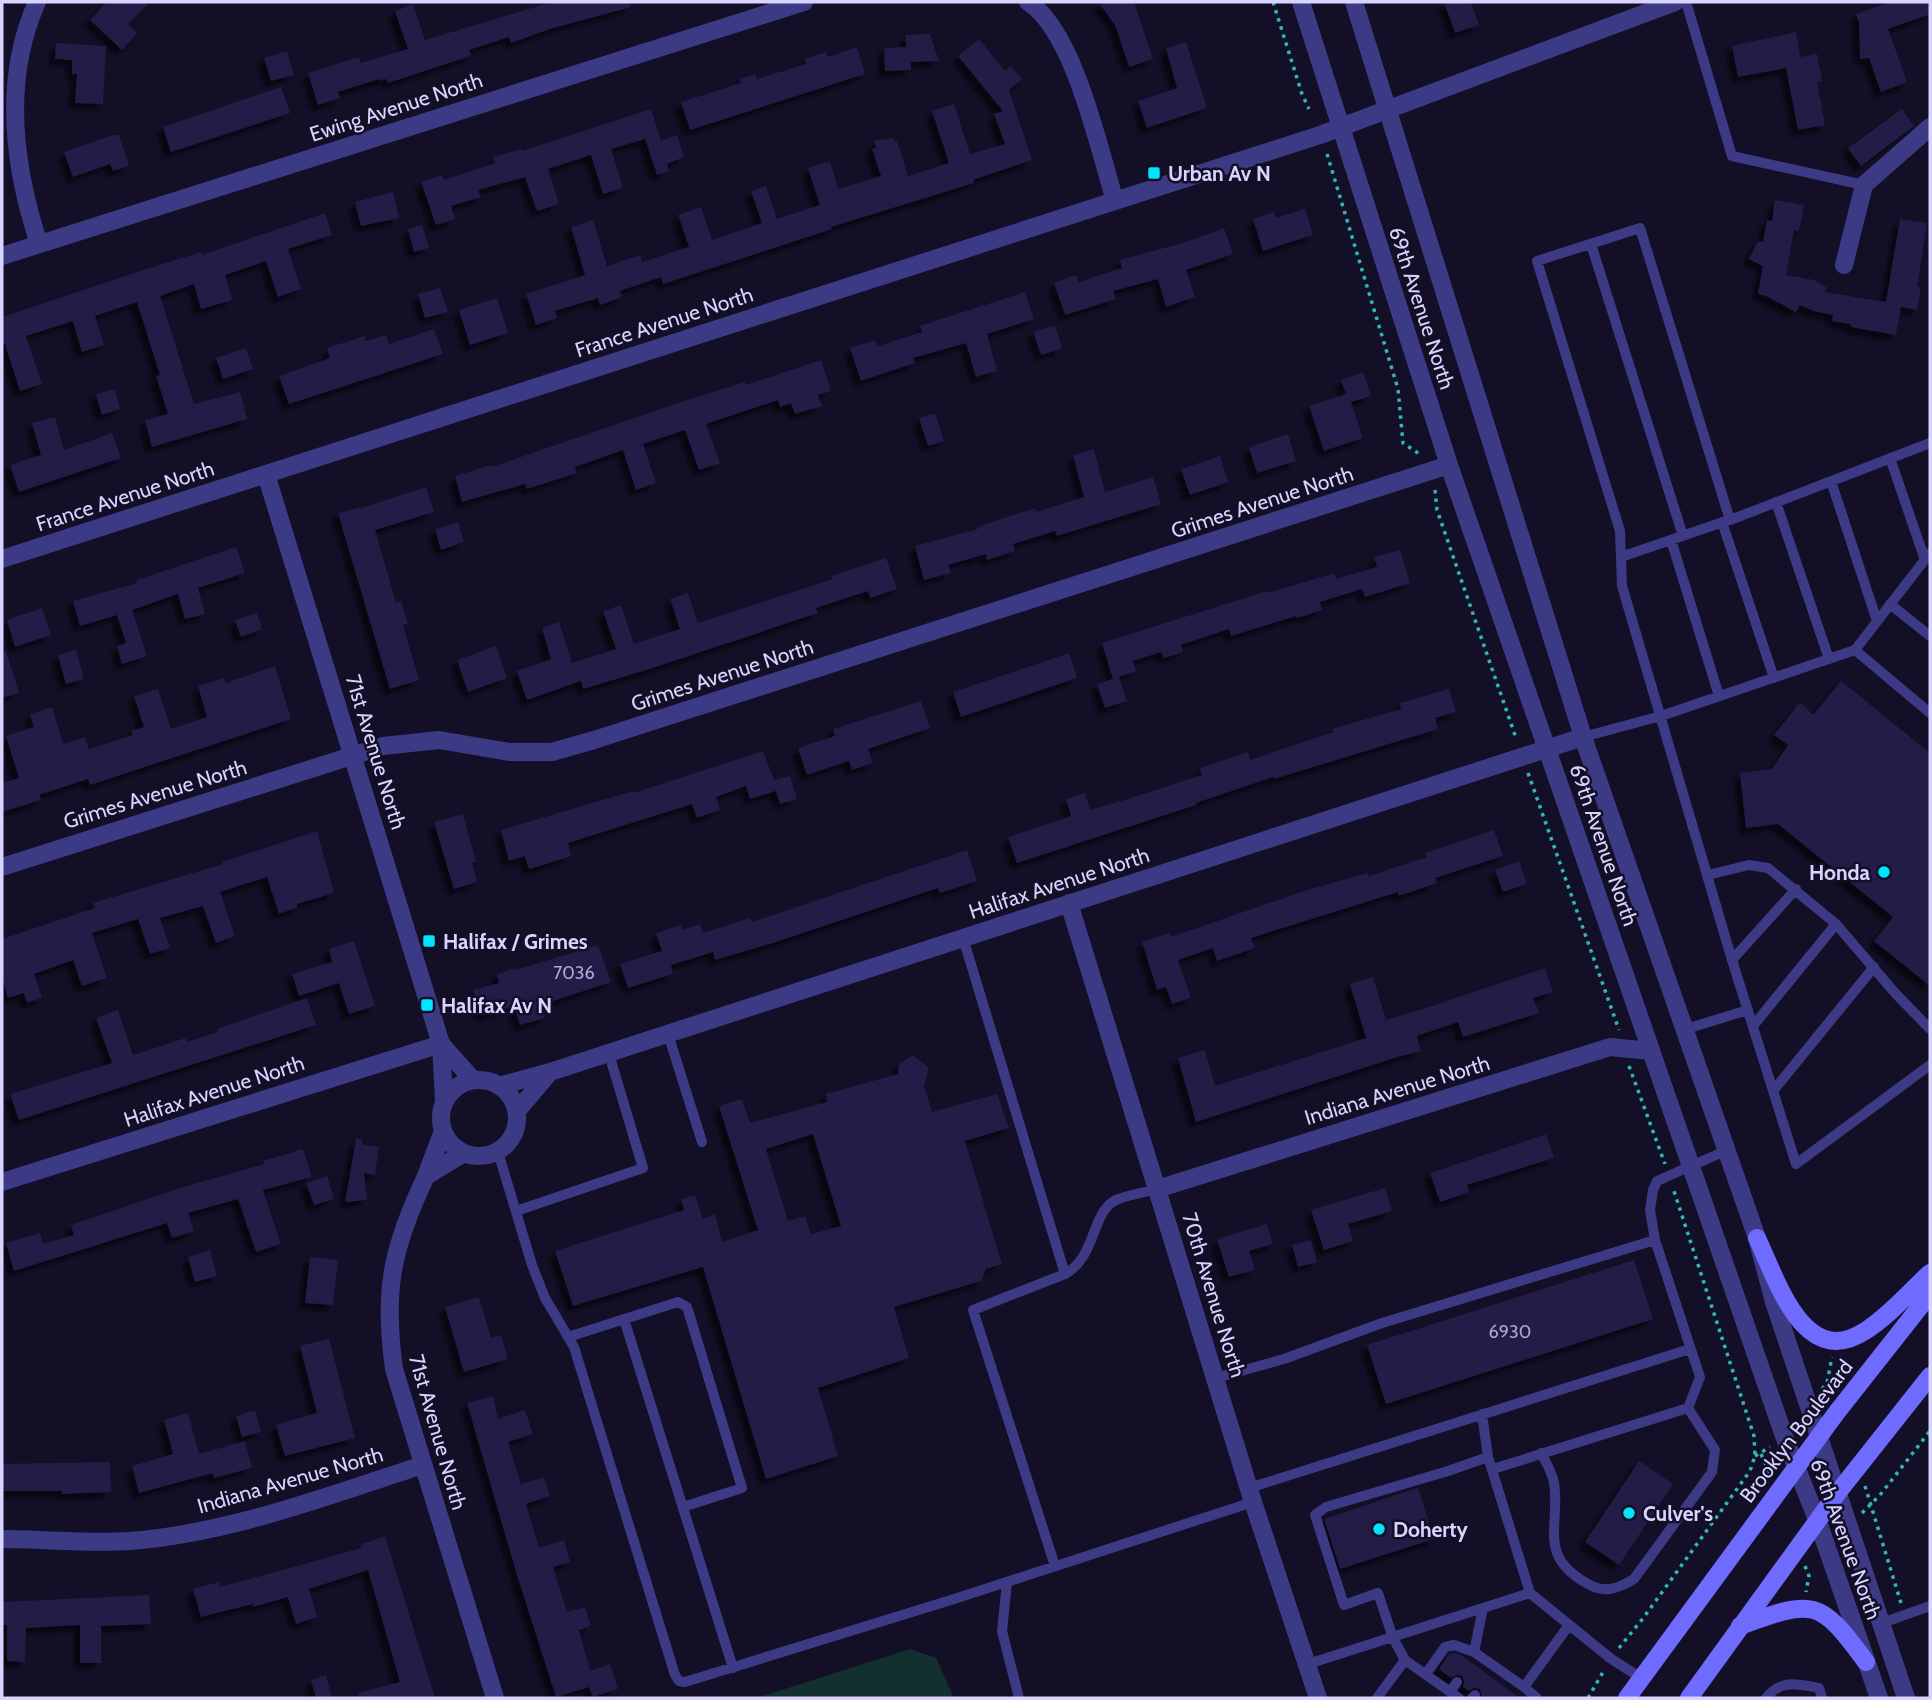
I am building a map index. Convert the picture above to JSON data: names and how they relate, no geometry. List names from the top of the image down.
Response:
{
  "streets": {
    "main road": ["Brooklyn Boulevard"],
    "street": [
      "Ewing Avenue North",
      "69th Avenue North",
      "France Avenue North",
      "Grimes Avenue North",
      "71st Avenue North",
      "Halifax Avenue North",
      "Indiana Avenue North",
      "70th Avenue North"
    ]
  },
  "crossings": [
    ["69th Avenue North", "France Avenue North"],
    ["69th Avenue North", "Grimes Avenue North"],
    ["69th Avenue North", "Halifax Avenue North"],
    ["69th Avenue North", "Indiana Avenue North"],
    ["69th Avenue North", "Brooklyn Boulevard"],
    ["France Avenue North", "71st Avenue North"],
    ["Grimes Avenue North", "71st Avenue North"],
    ["71st Avenue North", "Halifax Avenue North"],
    ["71st Avenue North", "Indiana Avenue North"],
    ["Halifax Avenue North", "70th Avenue North"],
    ["Indiana Avenue North", "70th Avenue North"]
  ],
  "places": {
    "transit": ["Urban Av N", "Halifax / Grimes", "Halifax Av N"],
    "other": ["Honda", "Culver's", "Doherty"]
  },
  "house_numbers": ["7036", "6930"]
}
